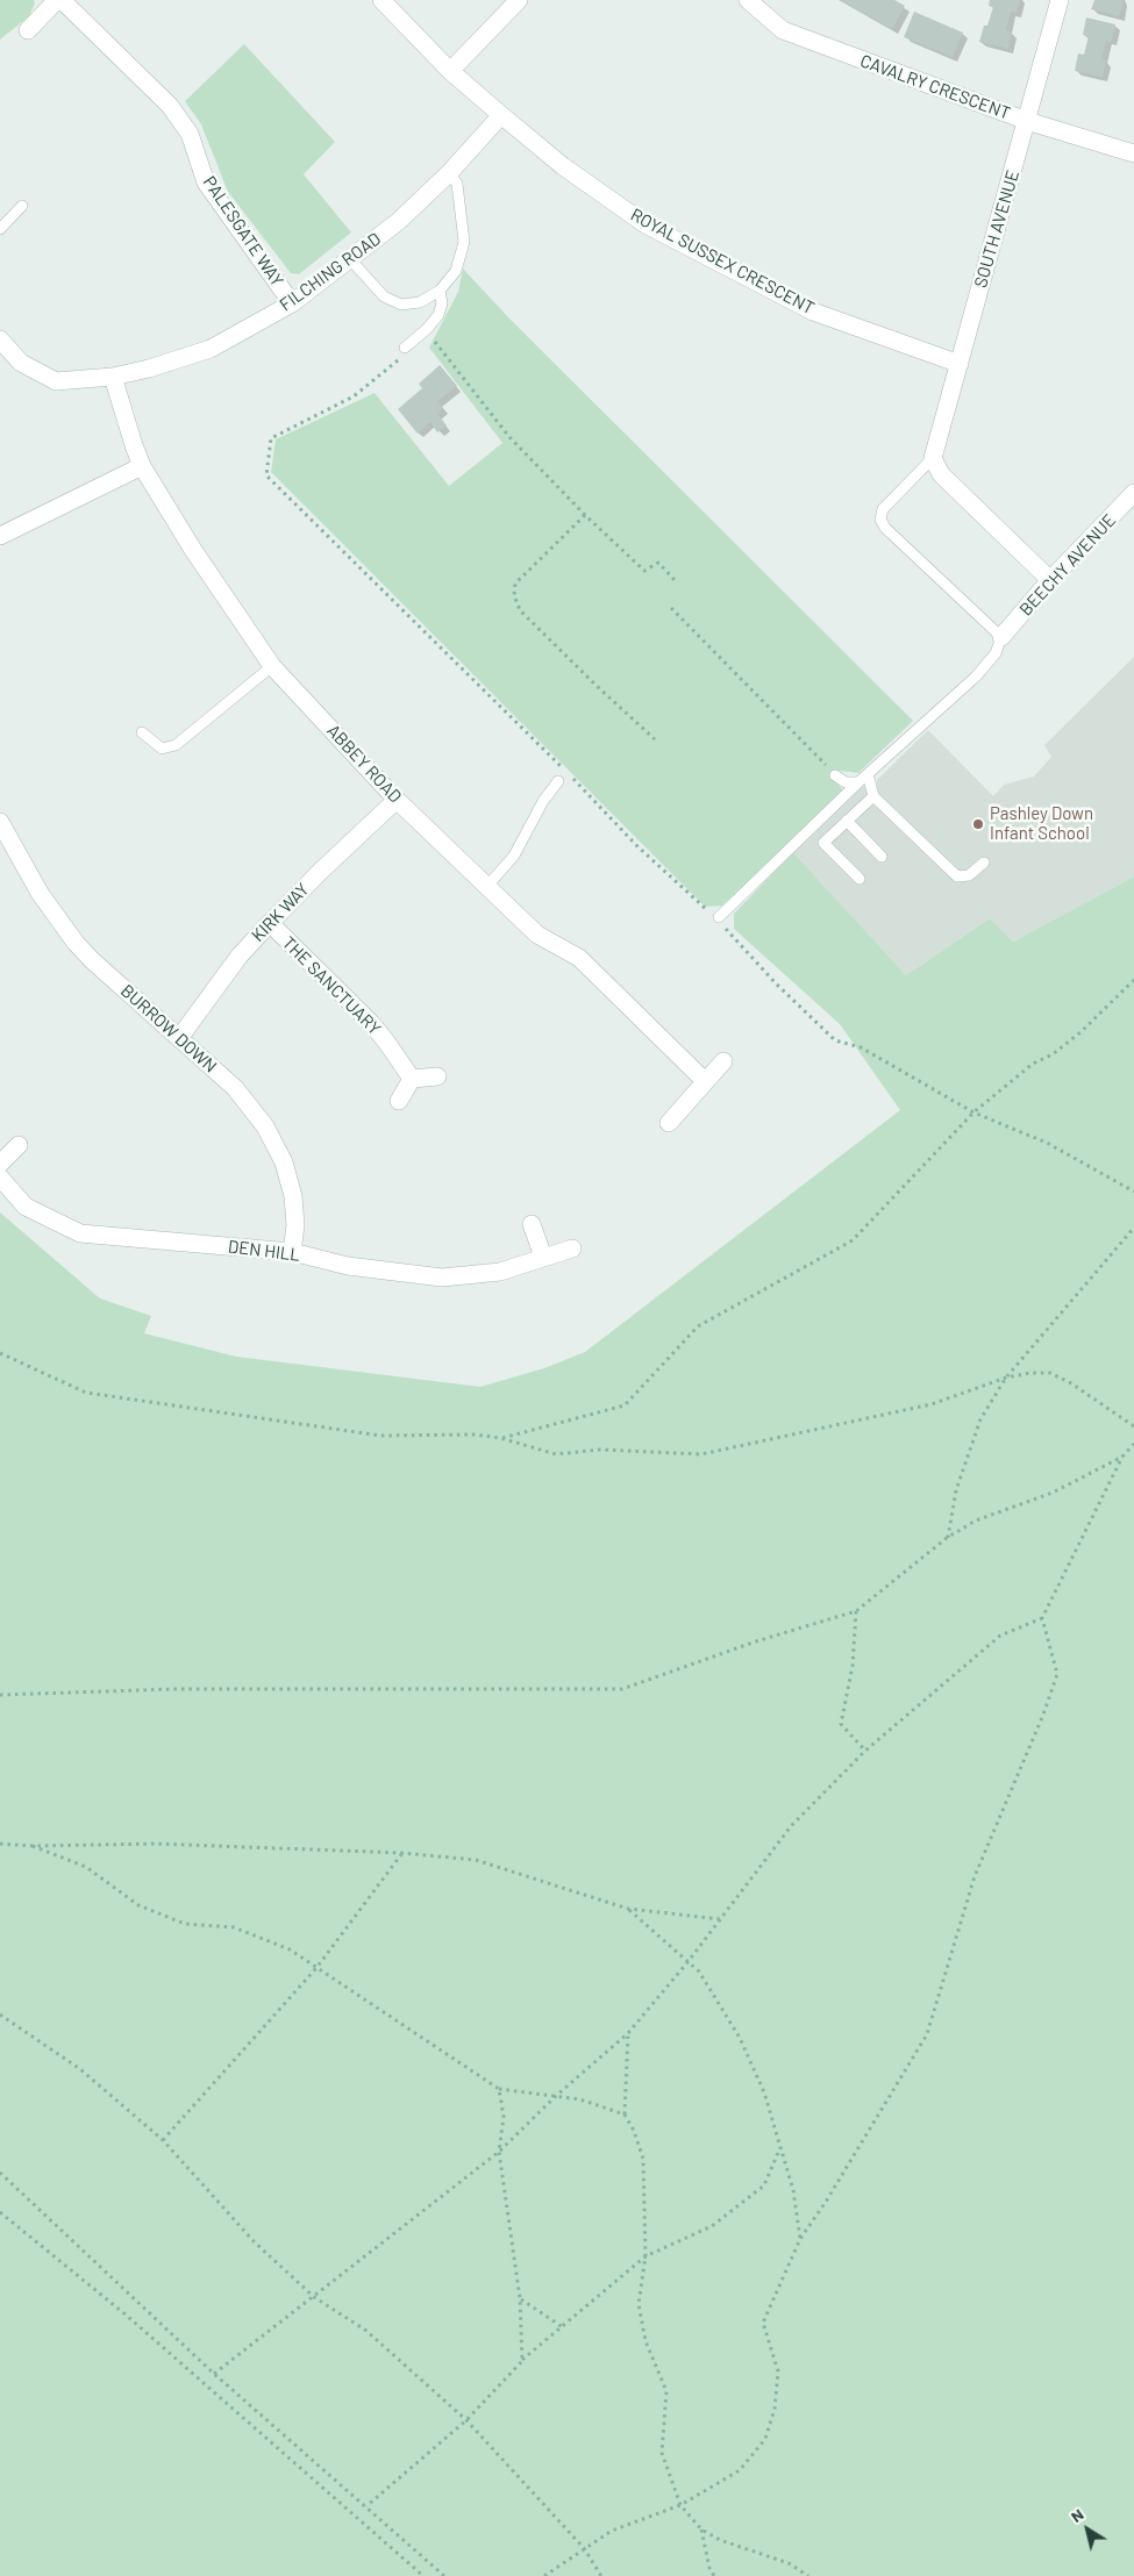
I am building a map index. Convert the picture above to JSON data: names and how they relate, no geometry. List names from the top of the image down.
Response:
{
  "streets": {
    "street": [
      "CAVALRY CRESCENT",
      "SOUTH AVENUE",
      "PALESGATE WAY",
      "ROYAL SUSSEX CRESCENT",
      "FILCHING ROAD",
      "BEECHY AVENUE",
      "ABBEY ROAD",
      "KIRK WAY",
      "THE SANCTUARY",
      "BURROW DOWN",
      "DEN HILL"
    ]
  },
  "crossings": [
    ["CAVALRY CRESCENT", "SOUTH AVENUE"],
    ["SOUTH AVENUE", "ROYAL SUSSEX CRESCENT"],
    ["PALESGATE WAY", "FILCHING ROAD"],
    ["ROYAL SUSSEX CRESCENT", "FILCHING ROAD"],
    ["FILCHING ROAD", "ABBEY ROAD"],
    ["ABBEY ROAD", "KIRK WAY"],
    ["KIRK WAY", "THE SANCTUARY"],
    ["KIRK WAY", "BURROW DOWN"],
    ["BURROW DOWN", "DEN HILL"]
  ],
  "places": ["Pashley Down Infant School"],
  "north": "top left"
}
